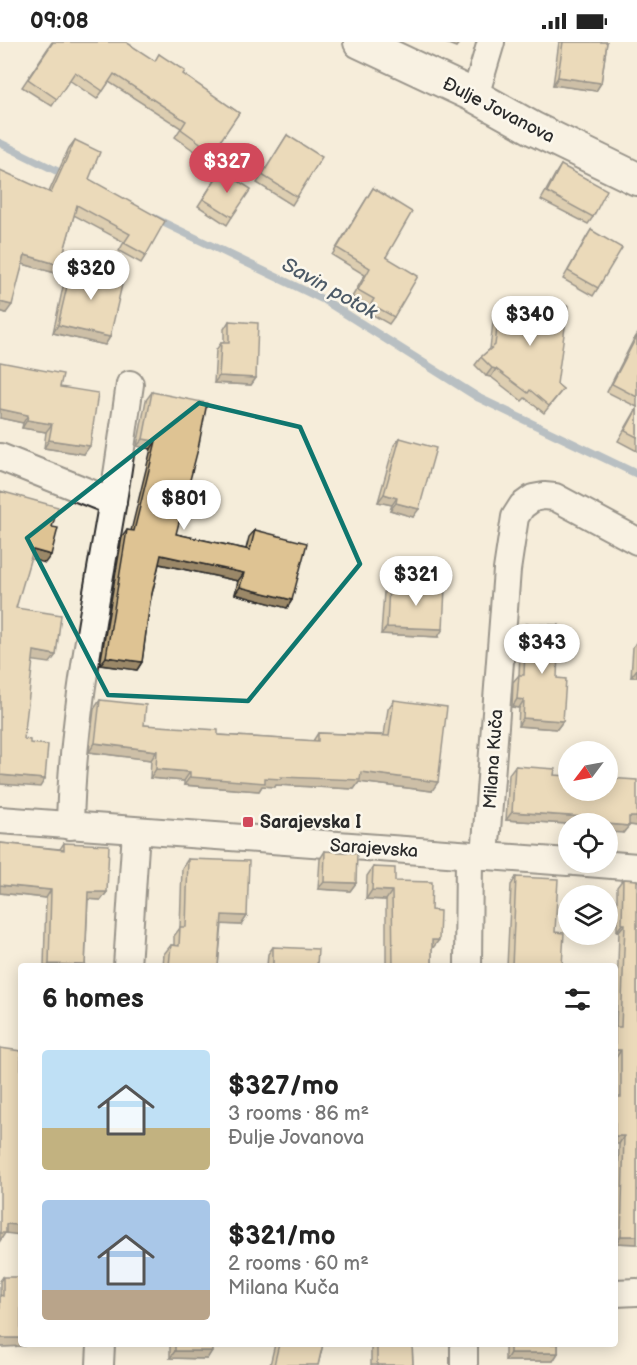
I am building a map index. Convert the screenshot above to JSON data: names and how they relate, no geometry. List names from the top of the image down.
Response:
{
  "streets": {
    "street": ["Đulje Jovanova", "Milana Kuča", "Sarajevska"]
  },
  "crossings": [
    ["Milana Kuča", "Sarajevska"]
  ],
  "water": ["Savin potok"],
  "places": {
    "transit": ["Sarajevska I"]
  },
  "north": "bottom left",
  "page": {
    "status": "09:08",
    "price": [
      "$327",
      "$320",
      "$340",
      "$801",
      "$321",
      "$343"
    ],
    "heading": "6 homes",
    "list": [
      {
        "name": "$327/mo",
        "note": "3 rooms · 86 m² · Đulje Jovanova"
      },
      {
        "name": "$321/mo",
        "note": "2 rooms · 60 m² · Milana Kuča"
      }
    ]
  }
}
